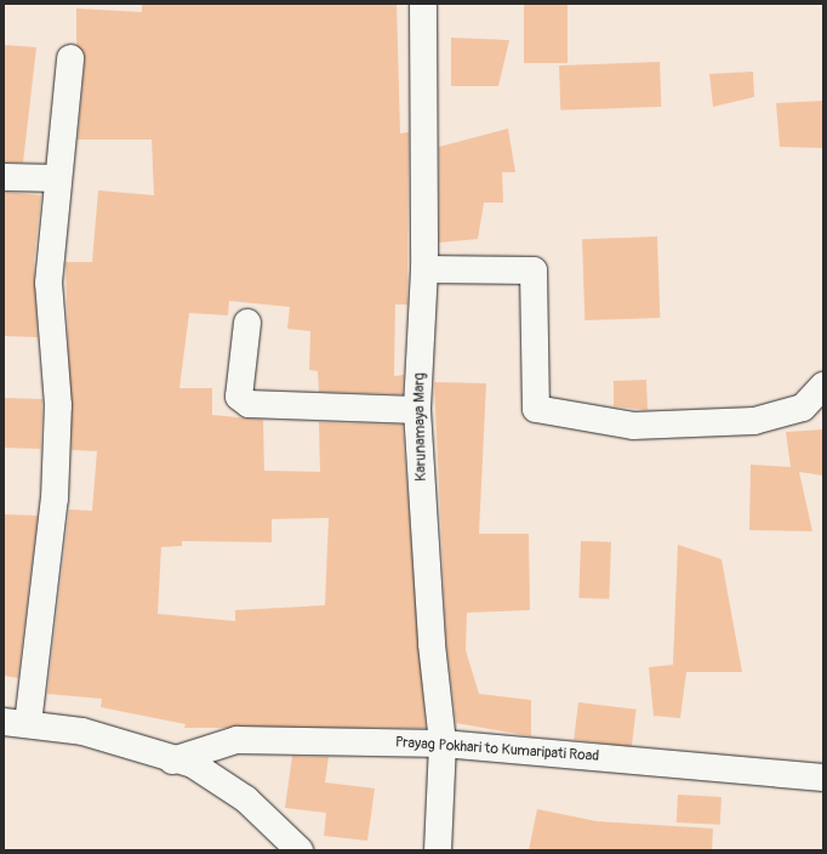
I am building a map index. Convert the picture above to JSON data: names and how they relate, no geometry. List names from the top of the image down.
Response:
{
  "streets": {
    "street": ["Karunamaya Marg", "Prayag Pokhari to Kumaripati Road"]
  },
  "crossings": [
    ["Karunamaya Marg", "Prayag Pokhari to Kumaripati Road"]
  ]
}
